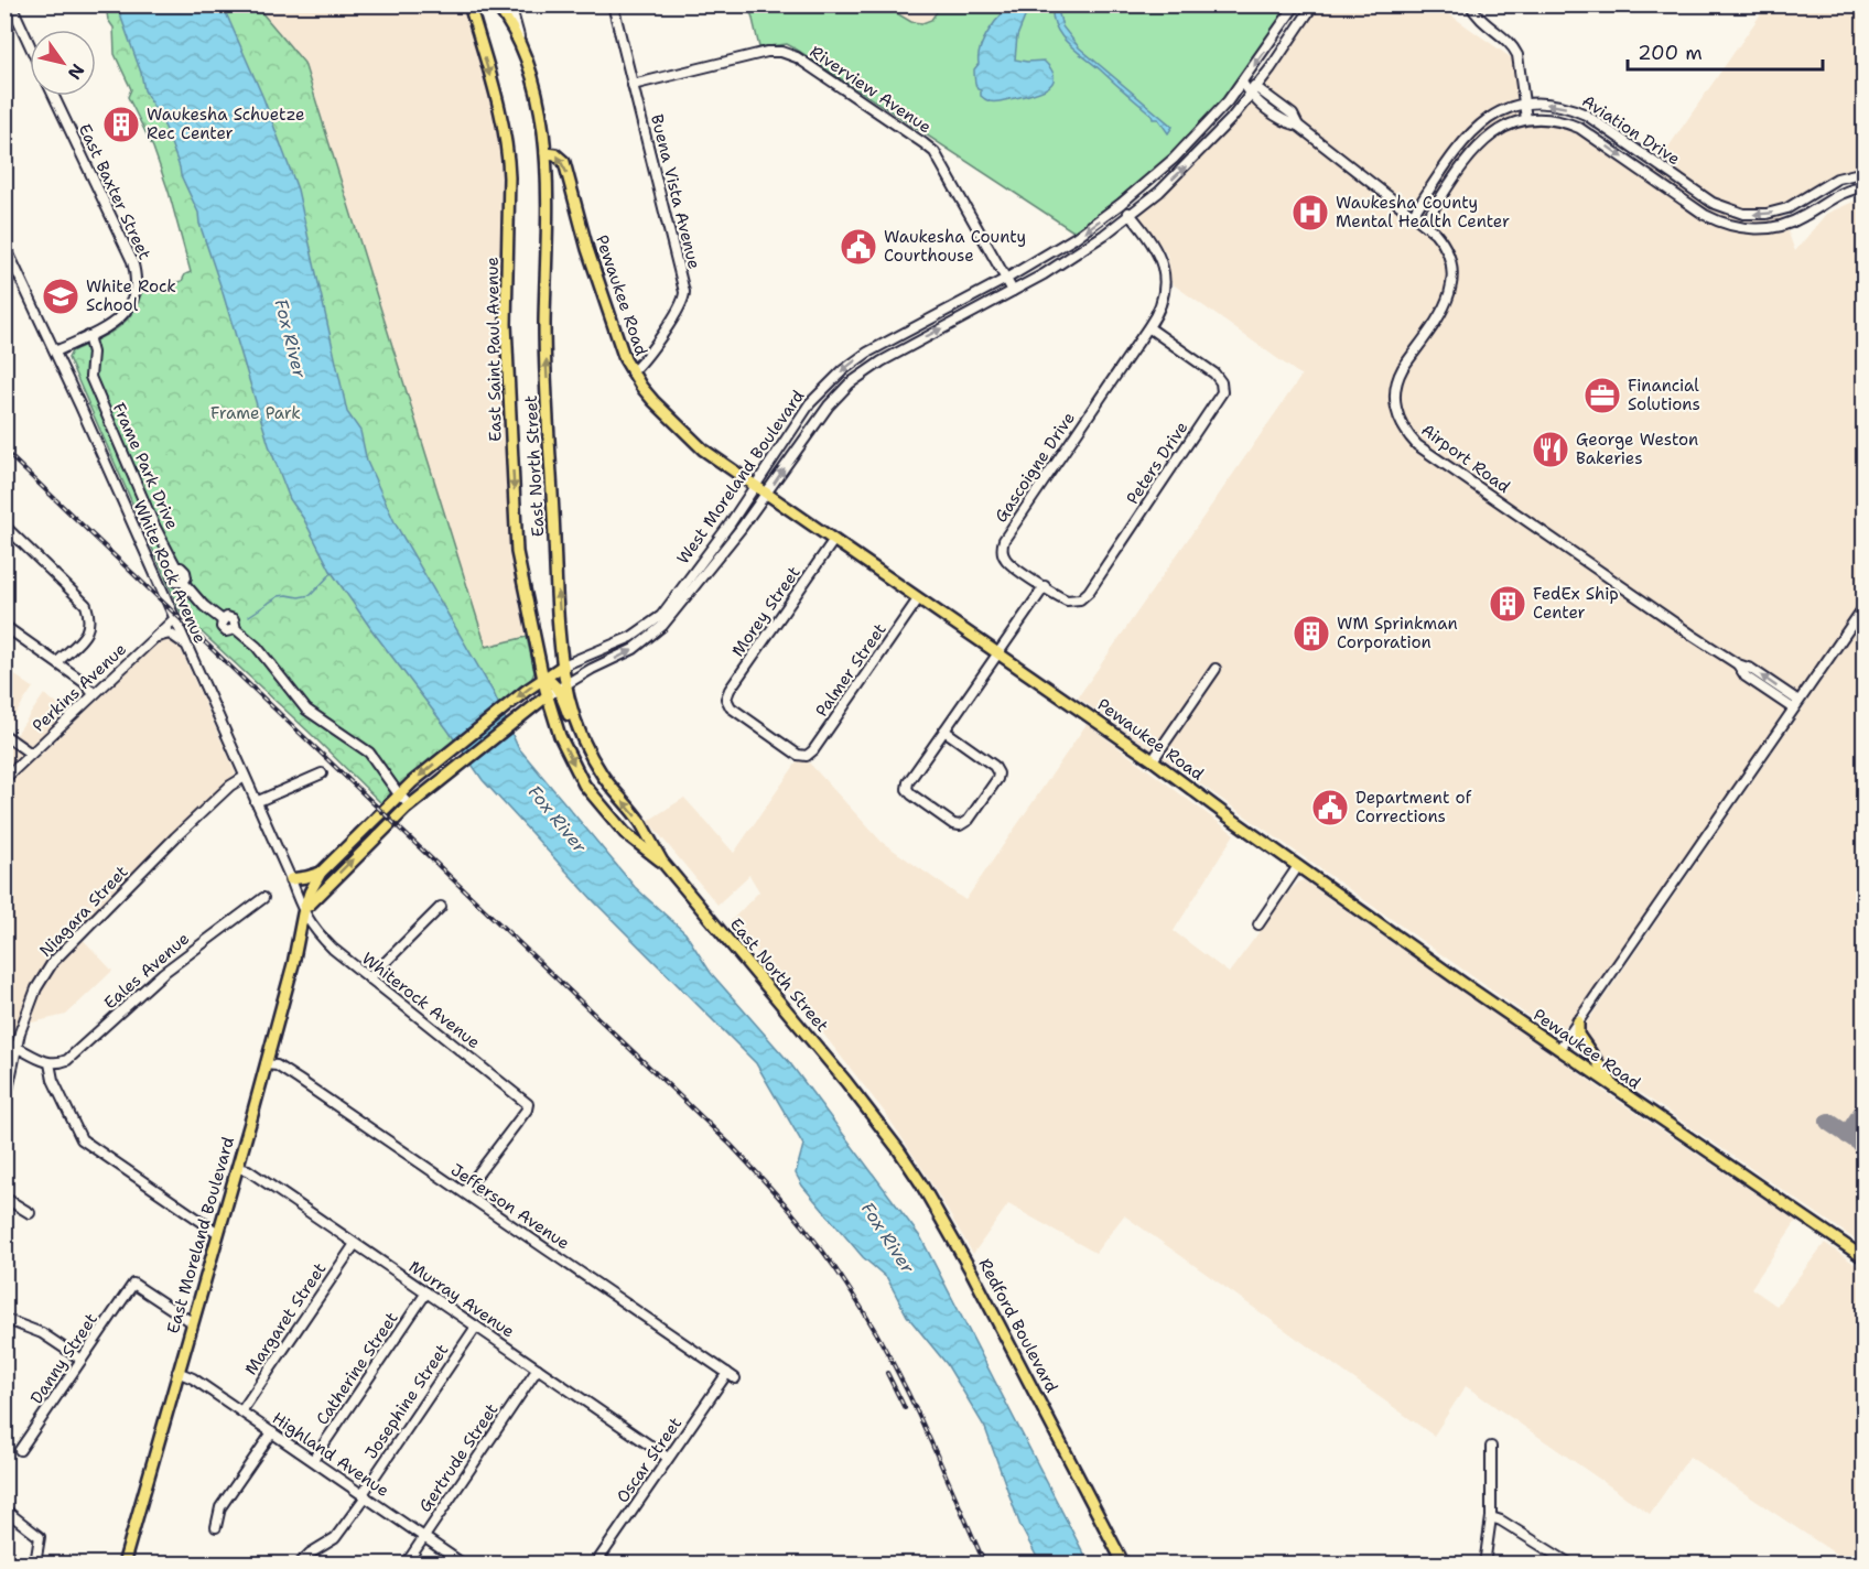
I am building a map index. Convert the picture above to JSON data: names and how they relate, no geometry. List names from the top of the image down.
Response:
{
  "streets": {
    "main road": [
      "Pewaukee Road",
      "East Saint Paul Avenue",
      "East North Street",
      "West Moreland Boulevard",
      "East Moreland Boulevard",
      "Redford Boulevard"
    ],
    "street": [
      "Riverview Avenue",
      "Aviation Drive",
      "East Baxter Street",
      "Buena Vista Avenue",
      "Airport Road",
      "Peters Drive",
      "Frame Park Drive",
      "Gascoigne Drive",
      "White Rock Avenue",
      "Morey Street",
      "Palmer Street",
      "Perkins Avenue",
      "Niagara Street",
      "Eales Avenue",
      "Whiterock Avenue",
      "Jefferson Avenue",
      "Murray Avenue",
      "Margaret Street",
      "Danny Street",
      "Catherine Street",
      "Josephine Street",
      "Highland Avenue",
      "Gertrude Street",
      "Oscar Street"
    ]
  },
  "crossings": [
    ["Riverview Avenue", "Buena Vista Avenue"],
    ["Riverview Avenue", "West Moreland Boulevard"],
    ["Aviation Drive", "Airport Road"],
    ["East Baxter Street", "Frame Park Drive"],
    ["East Baxter Street", "White Rock Avenue"],
    ["Buena Vista Avenue", "Pewaukee Road"],
    ["Pewaukee Road", "East North Street"],
    ["Pewaukee Road", "West Moreland Boulevard"],
    ["Pewaukee Road", "Morey Street"],
    ["Pewaukee Road", "Palmer Street"],
    ["East Saint Paul Avenue", "East North Street"],
    ["East Saint Paul Avenue", "West Moreland Boulevard"],
    ["East Saint Paul Avenue", "East Moreland Boulevard"],
    ["Airport Road", "West Moreland Boulevard"],
    ["Peters Drive", "Gascoigne Drive"],
    ["Frame Park Drive", "East Moreland Boulevard"],
    ["East North Street", "West Moreland Boulevard"],
    ["East North Street", "East Moreland Boulevard"],
    ["East North Street", "Redford Boulevard"],
    ["Gascoigne Drive", "West Moreland Boulevard"],
    ["West Moreland Boulevard", "East Moreland Boulevard"],
    ["White Rock Avenue", "Perkins Avenue"],
    ["White Rock Avenue", "Niagara Street"],
    ["White Rock Avenue", "Whiterock Avenue"],
    ["White Rock Avenue", "East Moreland Boulevard"],
    ["Morey Street", "Palmer Street"],
    ["Whiterock Avenue", "Jefferson Avenue"],
    ["Whiterock Avenue", "East Moreland Boulevard"],
    ["Jefferson Avenue", "East Moreland Boulevard"],
    ["Jefferson Avenue", "Oscar Street"],
    ["East Moreland Boulevard", "Murray Avenue"],
    ["East Moreland Boulevard", "Danny Street"],
    ["East Moreland Boulevard", "Highland Avenue"],
    ["Murray Avenue", "Margaret Street"],
    ["Murray Avenue", "Catherine Street"],
    ["Murray Avenue", "Josephine Street"],
    ["Murray Avenue", "Gertrude Street"],
    ["Murray Avenue", "Oscar Street"],
    ["Margaret Street", "Highland Avenue"],
    ["Catherine Street", "Highland Avenue"],
    ["Josephine Street", "Highland Avenue"],
    ["Highland Avenue", "Gertrude Street"]
  ],
  "one_way": ["East Saint Paul Avenue"],
  "water": ["Fox River"],
  "parks": ["Frame Park"],
  "places": {
    "building": ["Waukesha Schuetze Rec Center", "FedEx Ship Center", "WM Sprinkman Corporation"],
    "hospital": ["Waukesha County Mental Health Center"],
    "public building": ["Waukesha County Courthouse", "Department of Corrections"],
    "school or university": ["White Rock School"],
    "office": ["Financial Solutions"],
    "restaurant": ["George Weston Bakeries"]
  },
  "scale_bar": "200 m",
  "north": "bottom right"
}
